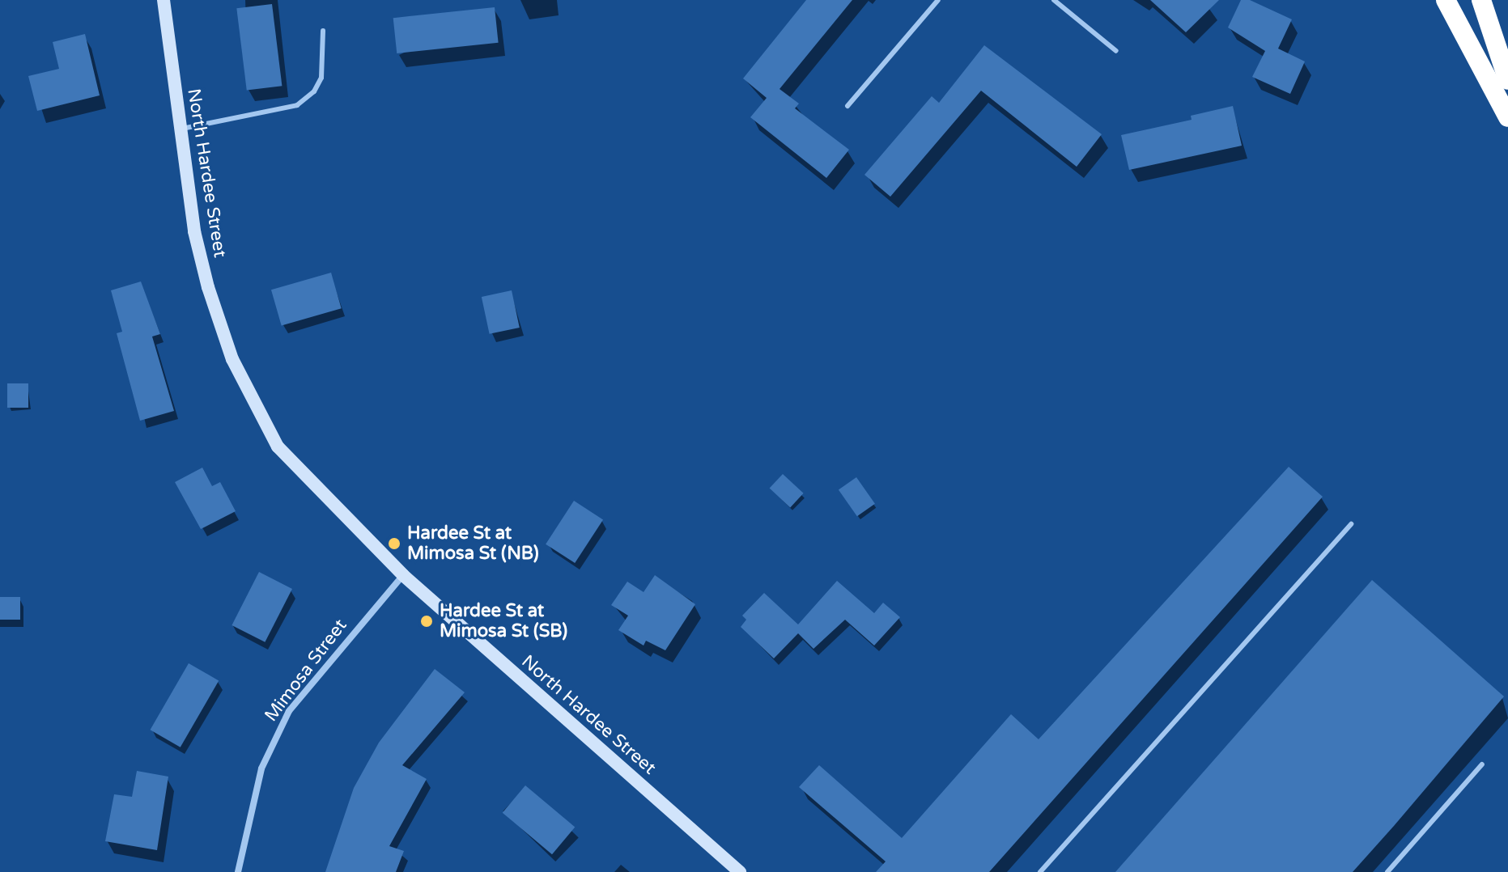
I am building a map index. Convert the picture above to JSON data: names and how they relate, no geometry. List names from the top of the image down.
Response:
{
  "streets": {
    "street": ["North Hardee Street", "Mimosa Street"]
  },
  "crossings": [
    ["North Hardee Street", "Mimosa Street"]
  ],
  "places": ["Hardee St at Mimosa St (NB)", "Hardee St at Mimosa St (SB)"]
}
